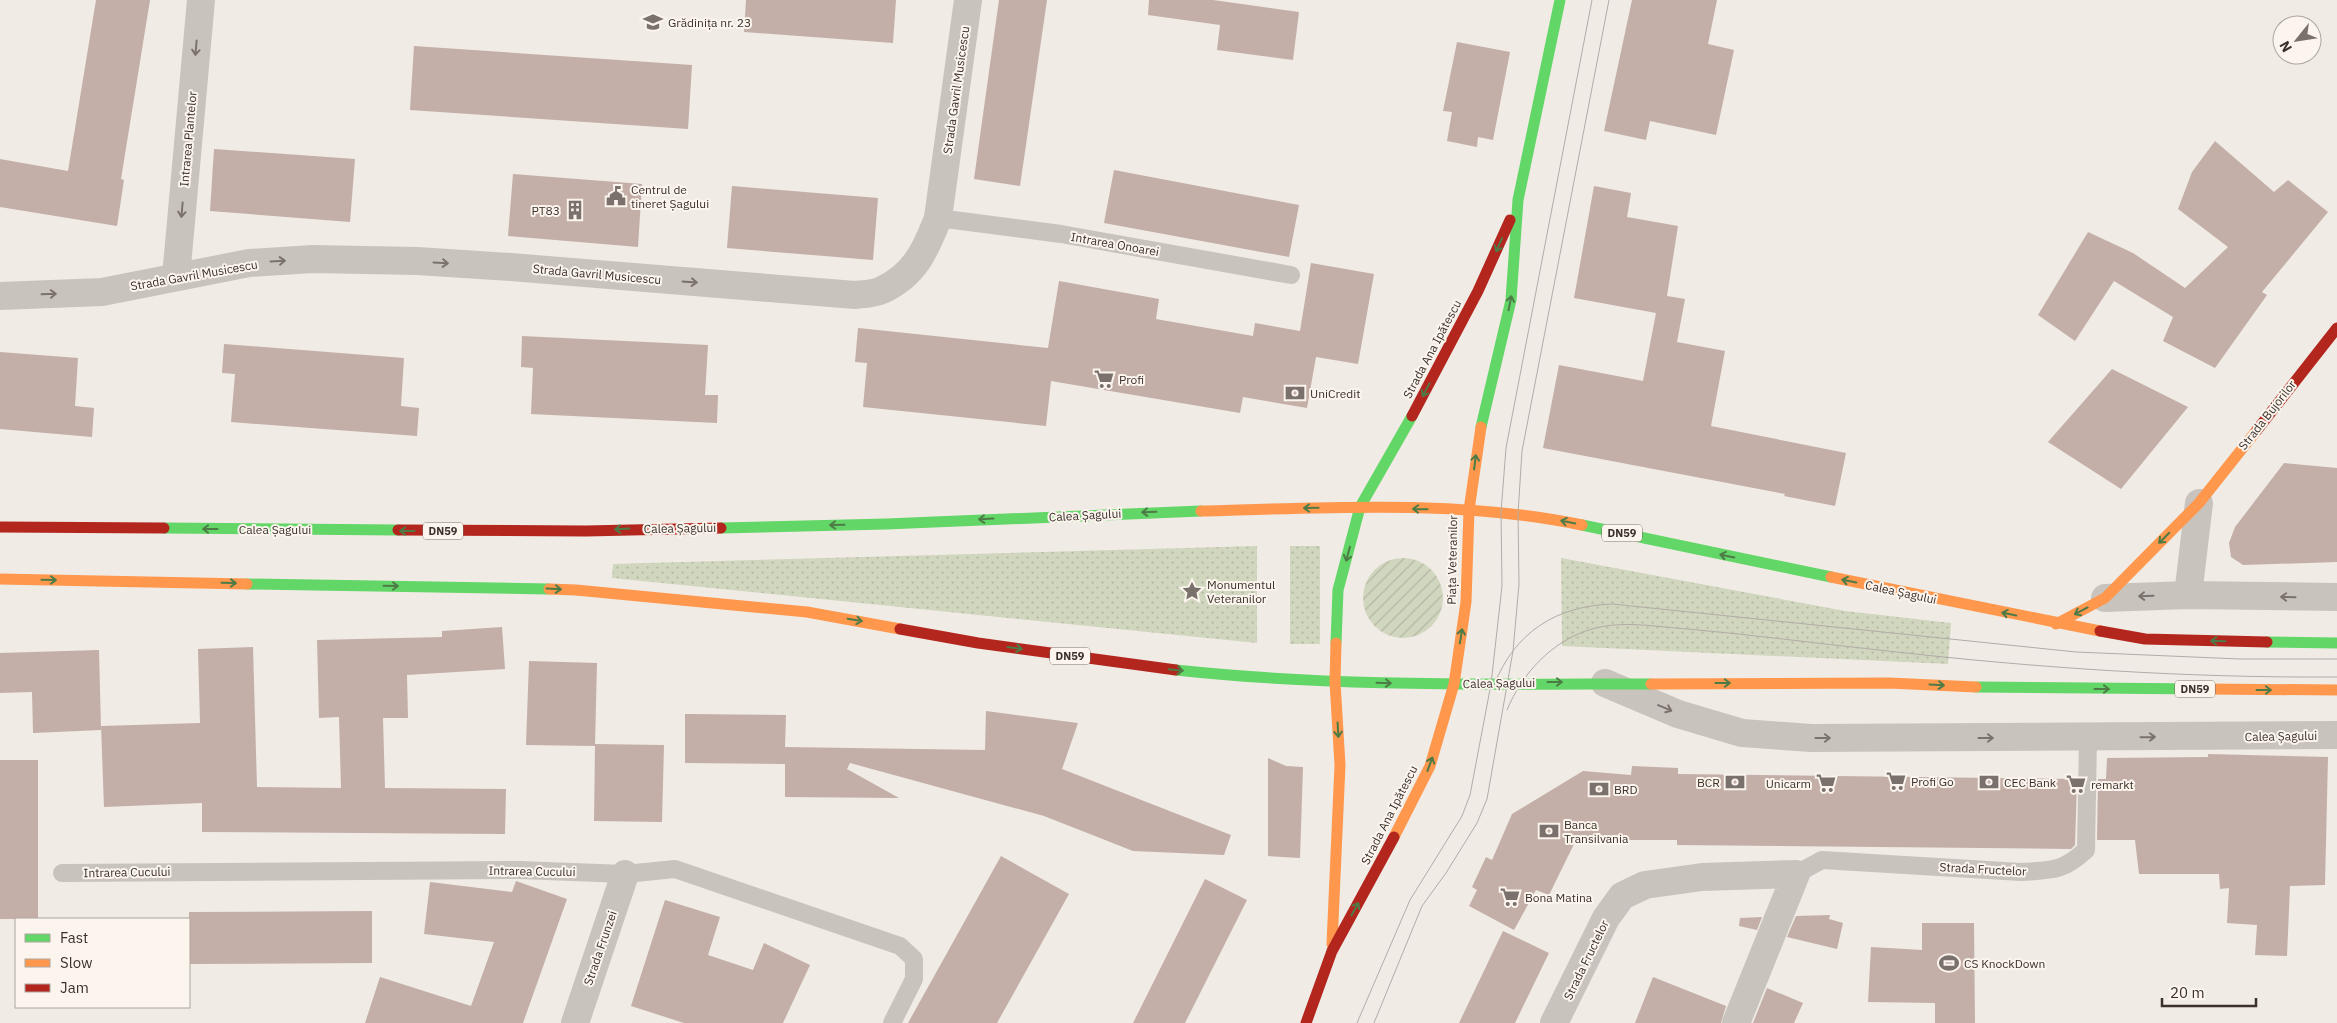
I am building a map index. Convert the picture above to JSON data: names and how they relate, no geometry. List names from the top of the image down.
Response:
{
  "streets": {
    "main road": [
      "Strada Ana Ipătescu",
      "Strada Bujorilor",
      "Calea Șagului",
      "DN59",
      "Piața Veteranilor"
    ],
    "street": [
      "Strada Gavril Musicescu",
      "Intrarea Plantelor",
      "Strada Fructelor",
      "Strada Frunzei"
    ],
    "lane": ["Intrarea Onoarei", "Intrarea Cucului"]
  },
  "crossings": [
    ["Strada Gavril Musicescu", "Intrarea Plantelor"],
    ["Strada Gavril Musicescu", "Intrarea Onoarei"],
    ["Strada Ana Ipătescu", "Calea Șagului"],
    ["Strada Ana Ipătescu", "DN59"],
    ["Strada Ana Ipătescu", "Piața Veteranilor"],
    ["Strada Bujorilor", "Calea Șagului"],
    ["Calea Șagului", "DN59"],
    ["Calea Șagului", "Piața Veteranilor"],
    ["Calea Șagului", "Strada Fructelor"],
    ["DN59", "Piața Veteranilor"],
    ["Intrarea Cucului", "Strada Frunzei"]
  ],
  "one_way": ["Strada Gavril Musicescu", "Intrarea Plantelor", "Strada Bujorilor"],
  "places": {
    "school or university": ["Grădinița nr. 23"],
    "public building": ["Centrul de tineret Șagului"],
    "building": ["PT83"],
    "supermarket": [
      "Profi",
      "Profi Go",
      "Unicarm",
      "remarkt",
      "Bona Matina"
    ],
    "bank": [
      "UniCredit",
      "BCR",
      "CEC Bank",
      "BRD",
      "Banca Transilvania"
    ],
    "place": ["Monumentul Veteranilor"],
    "sports": ["CS KnockDown"]
  },
  "legend": ["Fast", "Slow", "Jam"],
  "scale_bar": "20 m",
  "north": "bottom left"
}
